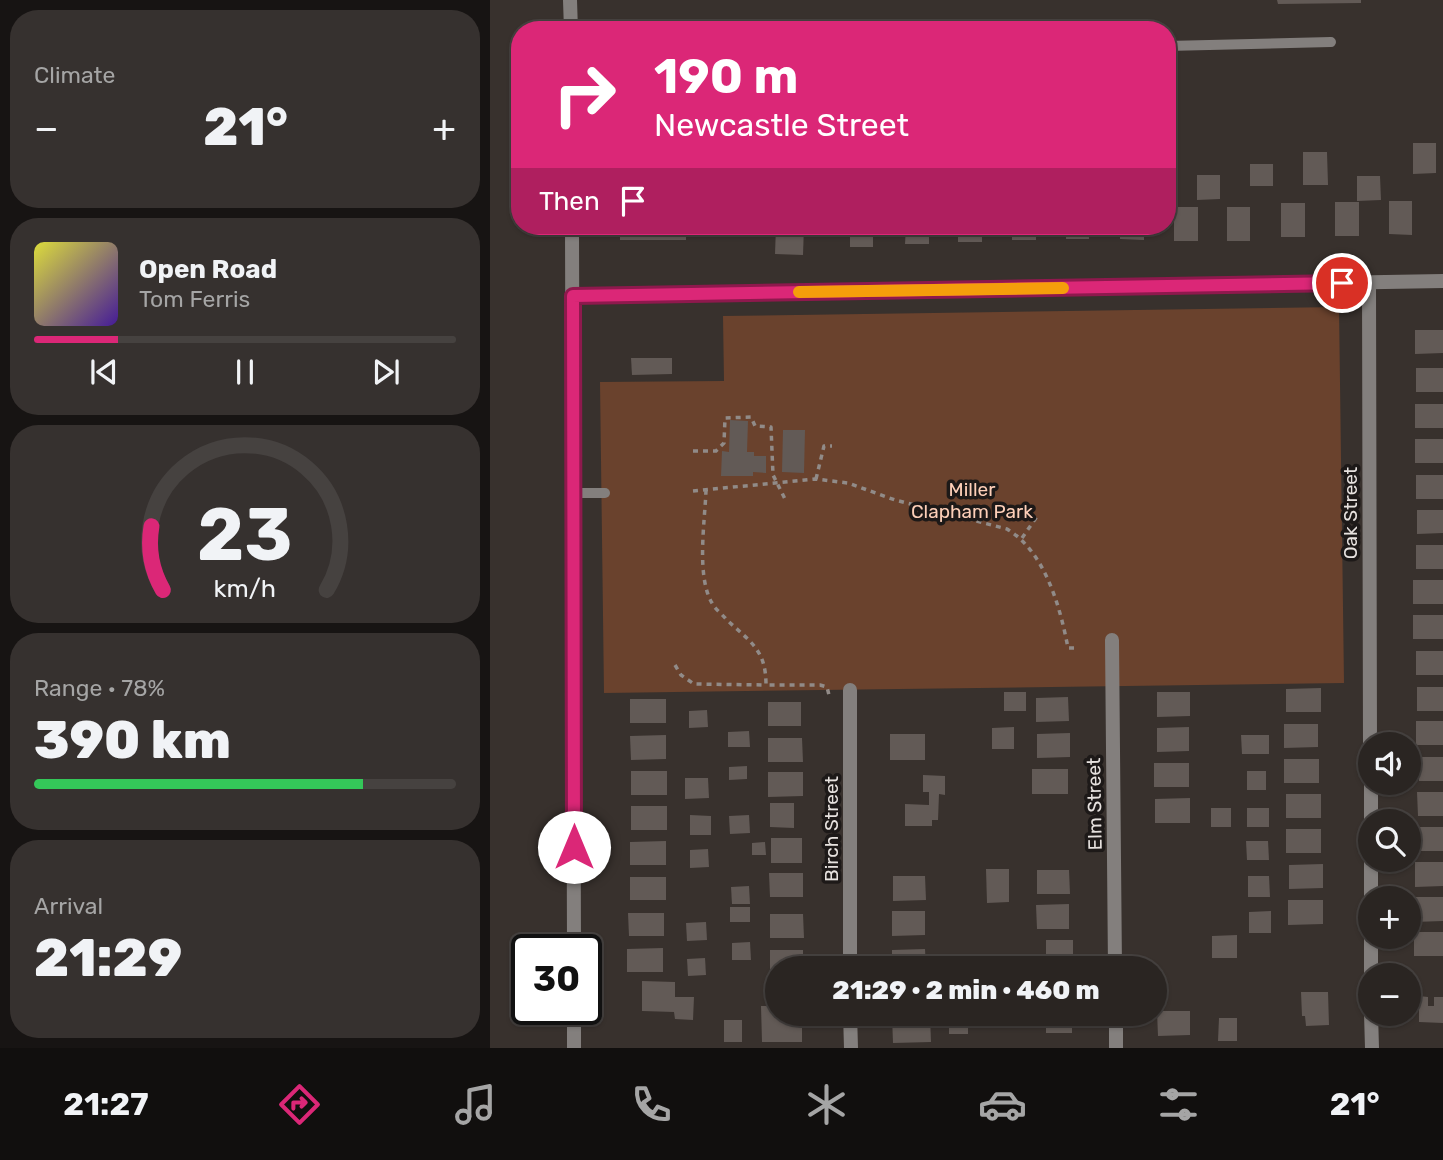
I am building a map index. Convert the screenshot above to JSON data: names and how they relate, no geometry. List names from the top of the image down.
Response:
{
  "streets": {
    "street": ["Oak Street", "Elm Street", "Birch Street"]
  },
  "parks": ["Miller Clapham Park"],
  "page": {
    "tile": [
      "Climate",
      ["Range · 78%", "390 km"],
      ["Arrival", "21:29"]
    ],
    "turn": ["190 m", "Newcastle Street"],
    "heat": ["−", "21°", "+"],
    "then": "Then",
    "song": ["Open Road", "Tom Ferris"],
    "map_buttons": ["+", "−"],
    "limit": "30",
    "trip": "21:29 · 2 min · 460 m",
    "tabs": ["21:27", "21°"],
    "gauge": ["23", "km/h"]
  }
}
